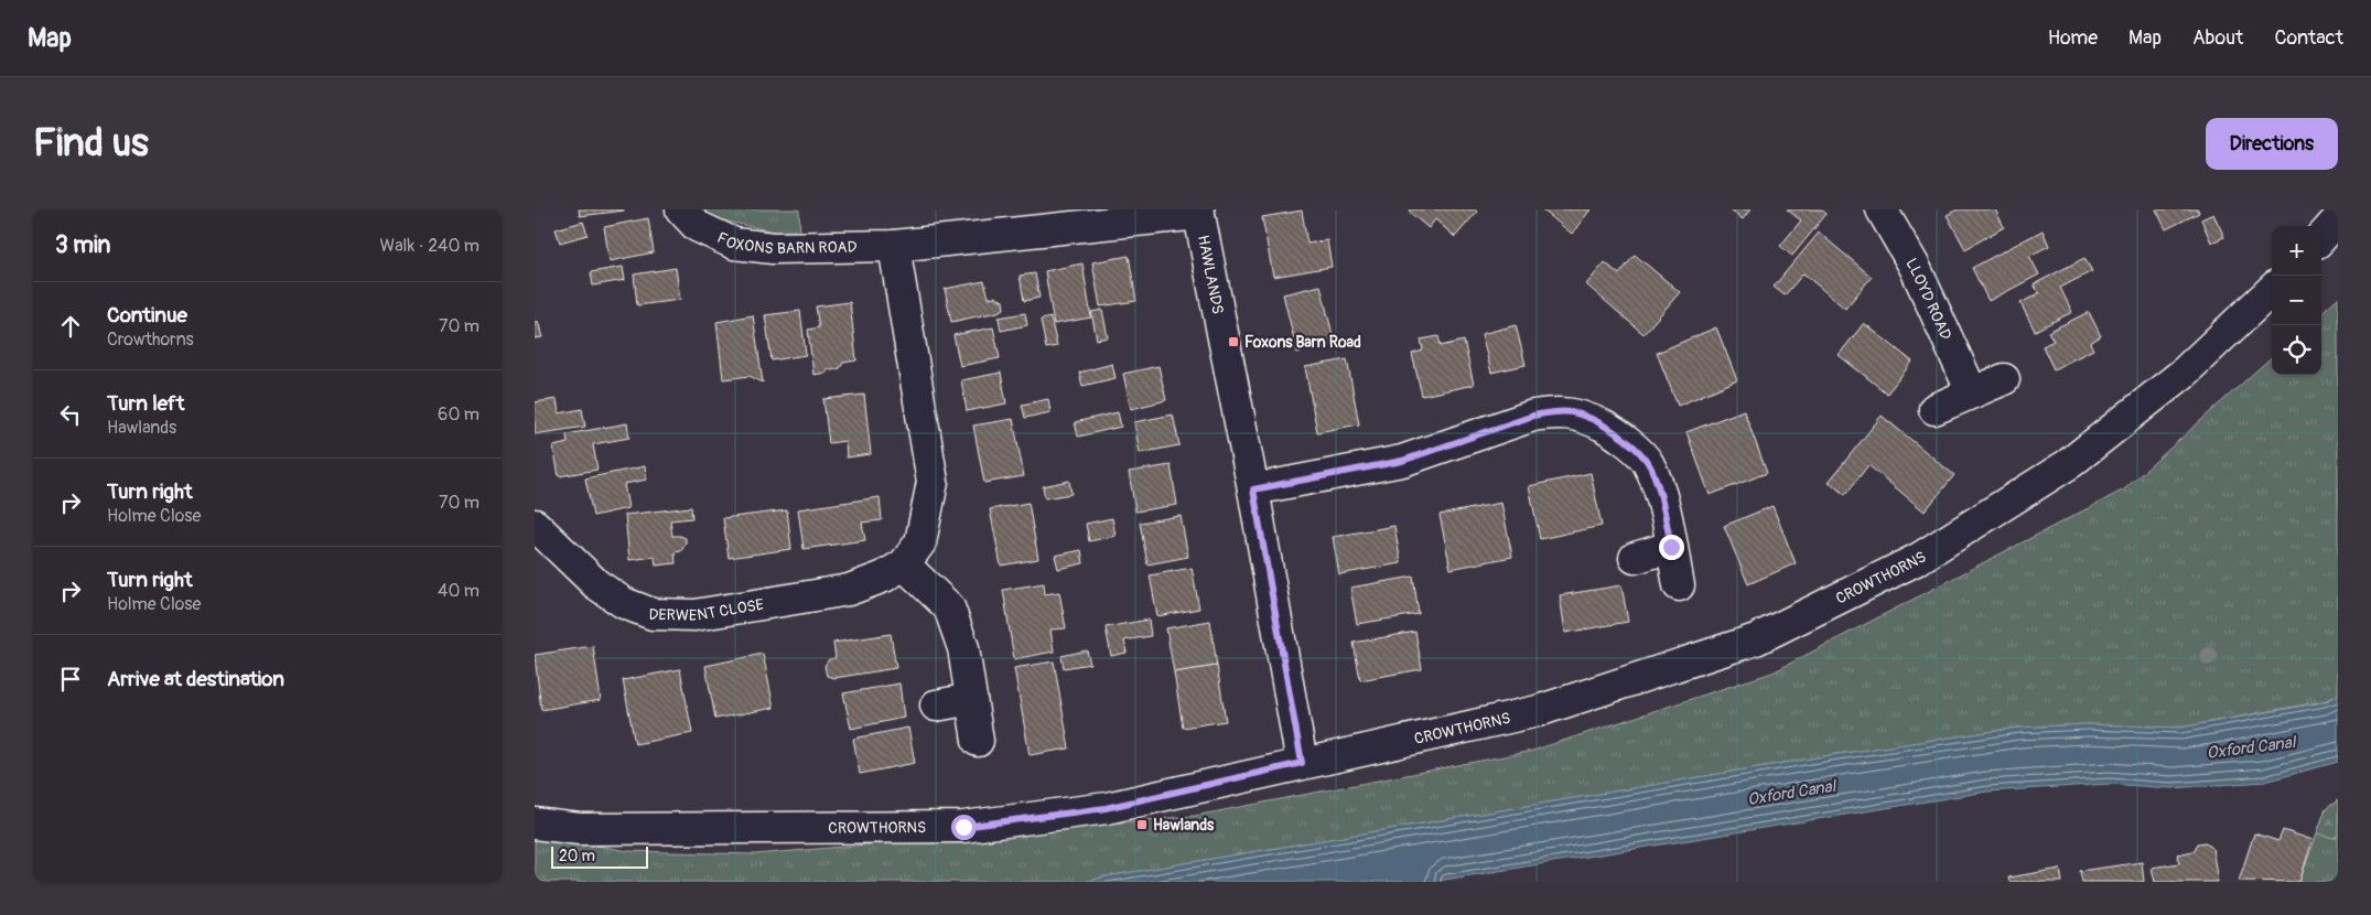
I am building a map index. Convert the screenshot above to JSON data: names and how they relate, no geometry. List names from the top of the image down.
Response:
{
  "streets": {
    "street": [
      "FOXONS BARN ROAD",
      "HAWLANDS",
      "LLOYD ROAD",
      "CROWTHORNS",
      "DERWENT CLOSE"
    ]
  },
  "crossings": [
    ["FOXONS BARN ROAD", "HAWLANDS"],
    ["FOXONS BARN ROAD", "DERWENT CLOSE"],
    ["HAWLANDS", "CROWTHORNS"]
  ],
  "water": ["Oxford Canal"],
  "places": {
    "transit": ["Foxons Barn Road", "Hawlands"]
  },
  "scale_bar": "20 m",
  "page": {
    "header": "Map",
    "nav": [
      "Home",
      "Map",
      "About",
      "Contact"
    ],
    "buttons": "Directions",
    "title": "Find us",
    "heading": ["3 min", "Walk · 240 m"],
    "map_buttons": ["+", "−"],
    "list": [
      ["Continue", "Crowthorns", "70 m"],
      ["Turn left", "Hawlands", "60 m"],
      ["Turn right", "Holme Close", "70 m"],
      ["Turn right", "Holme Close", "40 m"],
      "Arrive at destination"
    ],
    "scale": "20 m"
  }
}
